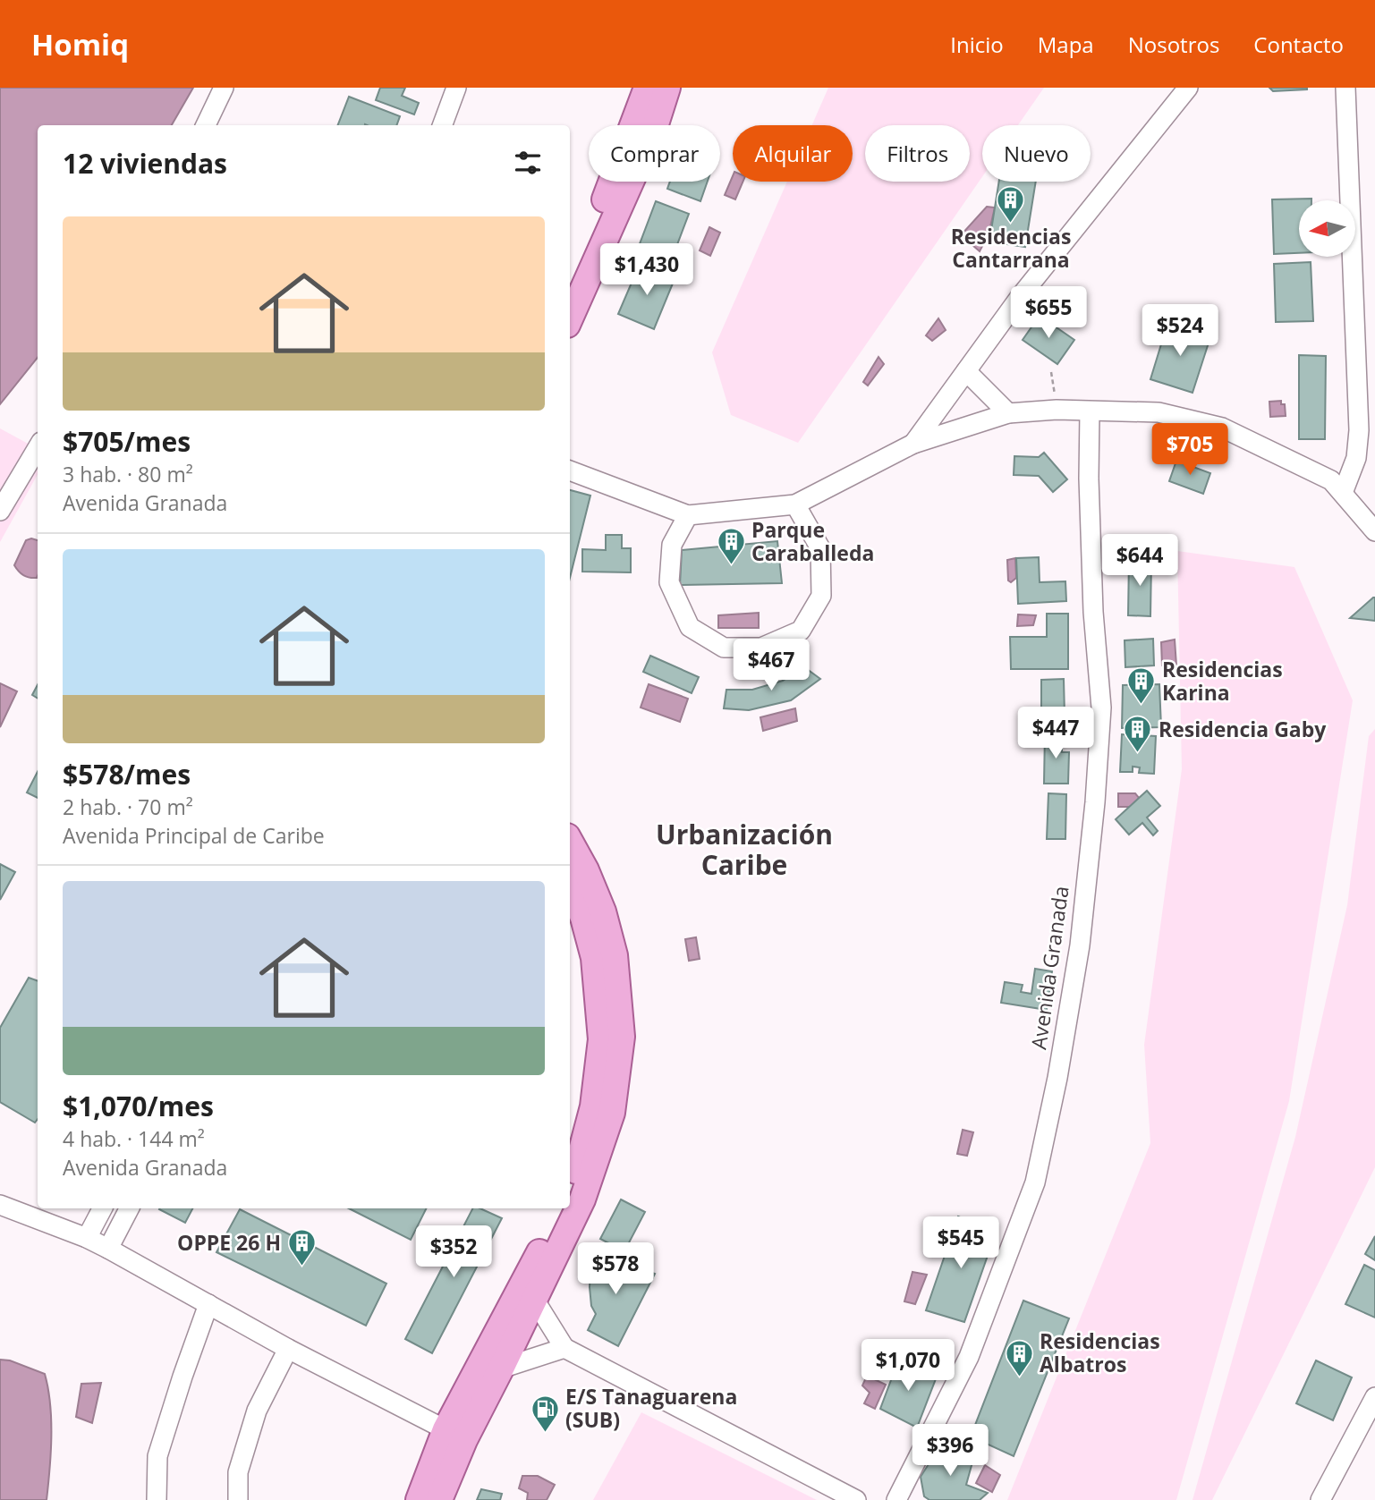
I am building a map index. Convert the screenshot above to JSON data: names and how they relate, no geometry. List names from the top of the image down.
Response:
{
  "streets": {
    "street": ["Avenida Granada"]
  },
  "districts": ["Urbanización Caribe"],
  "places": {
    "building": [
      "Residencias Cantarrana",
      "Parque Caraballeda",
      "Residencias Karina",
      "Residencia Gaby",
      "OPPE 26 H",
      "Residencias Albatros"
    ],
    "fuel station": ["E/S Tanaguarena (SUB)"]
  },
  "north": "left",
  "page": {
    "header": "Homiq",
    "nav": [
      "Inicio",
      "Mapa",
      "Nosotros",
      "Contacto"
    ],
    "chip": [
      "Comprar",
      "Alquilar",
      "Filtros",
      "Nuevo"
    ],
    "heading": "12 viviendas",
    "list": [
      {
        "name": "$705/mes",
        "note": "3 hab. · 80 m² · Avenida Granada"
      },
      {
        "name": "$578/mes",
        "note": "2 hab. · 70 m² · Avenida Principal de Caribe"
      },
      {
        "name": "$1,070/mes",
        "note": "4 hab. · 144 m² · Avenida Granada"
      }
    ],
    "price": [
      "$1,430",
      "$655",
      "$524",
      "$705",
      "$644",
      "$467",
      "$447",
      "$545",
      "$352",
      "$578",
      "$1,070",
      "$396"
    ]
  }
}
